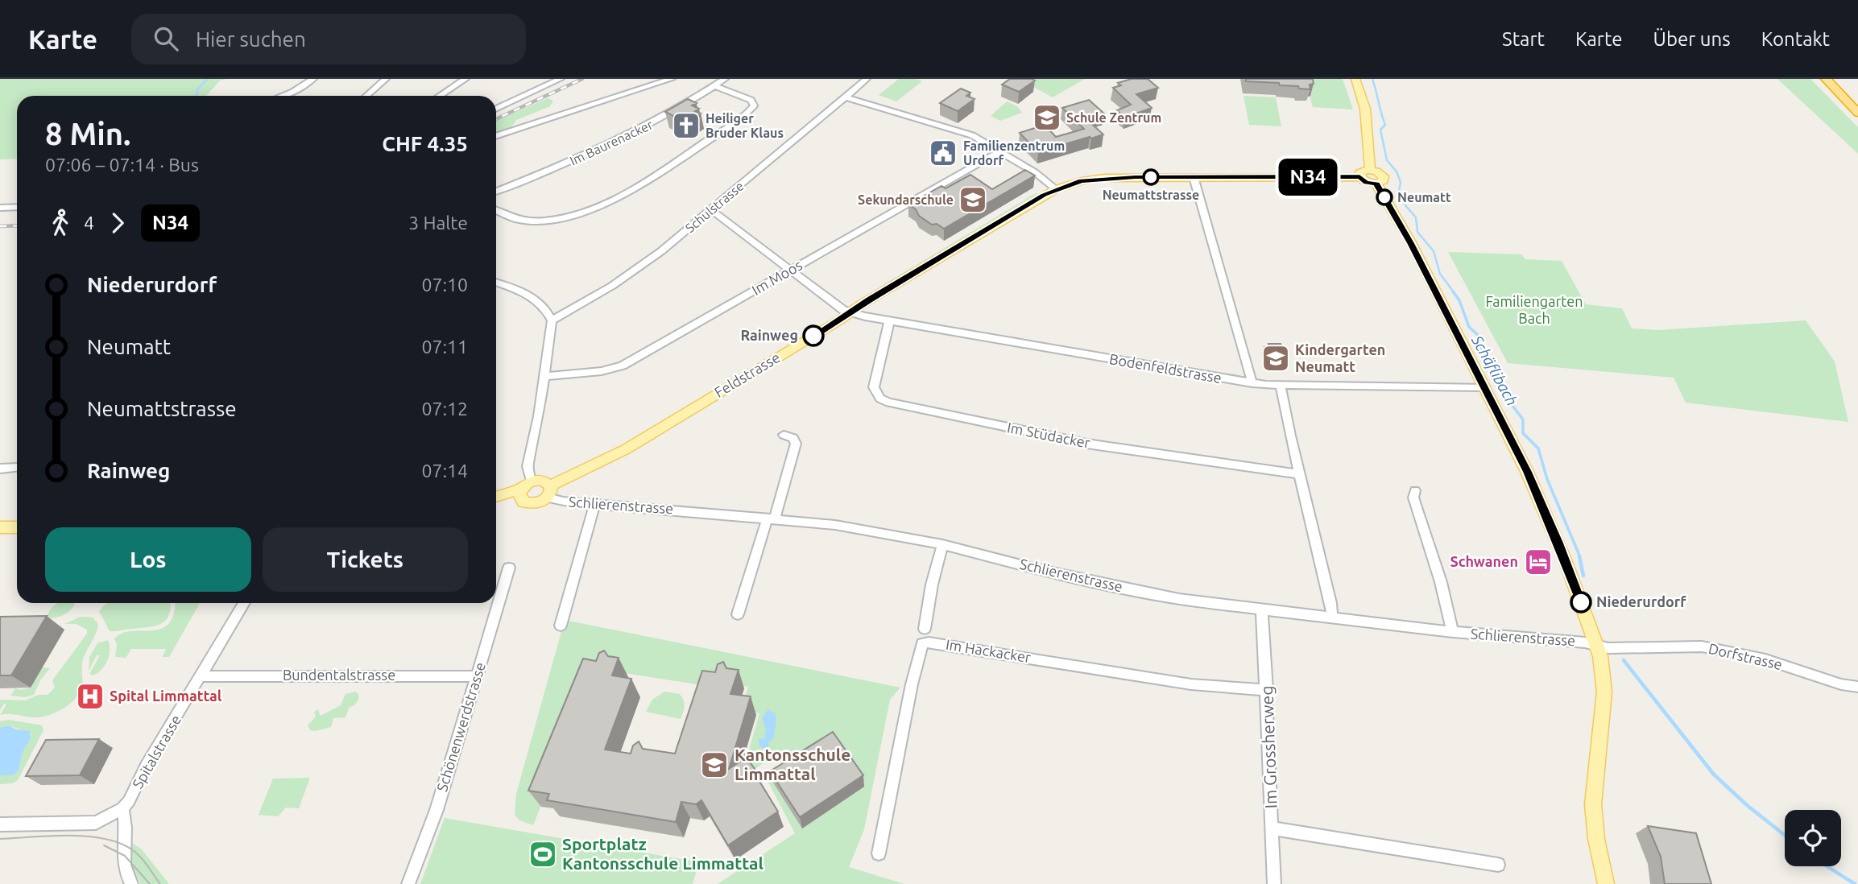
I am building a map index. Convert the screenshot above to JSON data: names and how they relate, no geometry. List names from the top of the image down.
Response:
{
  "streets": {
    "main road": ["Feldstrasse"],
    "street": [
      "Im Baurenacker",
      "Schulstrasse",
      "Im Moos",
      "Bodenfeldstrasse",
      "Im Stüdacker",
      "Schlierenstrasse",
      "Im Hackacker",
      "Dorfstrasse",
      "Bundentalstrasse",
      "Schönenwerdstrasse",
      "Im Grossherweg",
      "Spitalstrasse"
    ]
  },
  "crossings": [
    ["Bodenfeldstrasse", "Feldstrasse"],
    ["Bodenfeldstrasse", "Im Stüdacker"],
    ["Feldstrasse", "Schlierenstrasse"],
    ["Schlierenstrasse", "Dorfstrasse"],
    ["Schlierenstrasse", "Im Grossherweg"],
    ["Im Hackacker", "Im Grossherweg"],
    ["Bundentalstrasse", "Schönenwerdstrasse"],
    ["Bundentalstrasse", "Spitalstrasse"]
  ],
  "water": ["Schäflibach"],
  "parks": ["Familiengarten Bach"],
  "places": {
    "school or university": [
      "Schule Zentrum",
      "Sekundarschule",
      "Kindergarten Neumatt",
      "Kantonsschule Limmattal"
    ],
    "church": ["Heiliger Bruder Klaus"],
    "public building": ["Familienzentrum Urdorf"],
    "other": [
      "Neumattstrasse",
      "Neumatt",
      "Rainweg",
      "Niederurdorf"
    ],
    "hotel": ["Schwanen"],
    "hospital": ["Spital Limmattal"],
    "sports": ["Sportplatz Kantonsschule Limmattal"]
  },
  "lines": ["bus line N34"],
  "page": {
    "header": "Karte",
    "search": "Hier suchen",
    "nav": [
      "Start",
      "Karte",
      "Über uns",
      "Kontakt"
    ],
    "on_map": "N34",
    "heading": ["8 Min.", "07:06 – 07:14 · Bus", "CHF 4.35"],
    "legs": ["4", "N34", "3 Halte"],
    "list": [
      {
        "name": "Niederurdorf",
        "value": "07:10"
      },
      {
        "name": "Neumatt",
        "value": "07:11"
      },
      {
        "name": "Neumattstrasse",
        "value": "07:12"
      },
      {
        "name": "Rainweg",
        "value": "07:14"
      }
    ],
    "buttons": ["Los", "Tickets"]
  }
}
